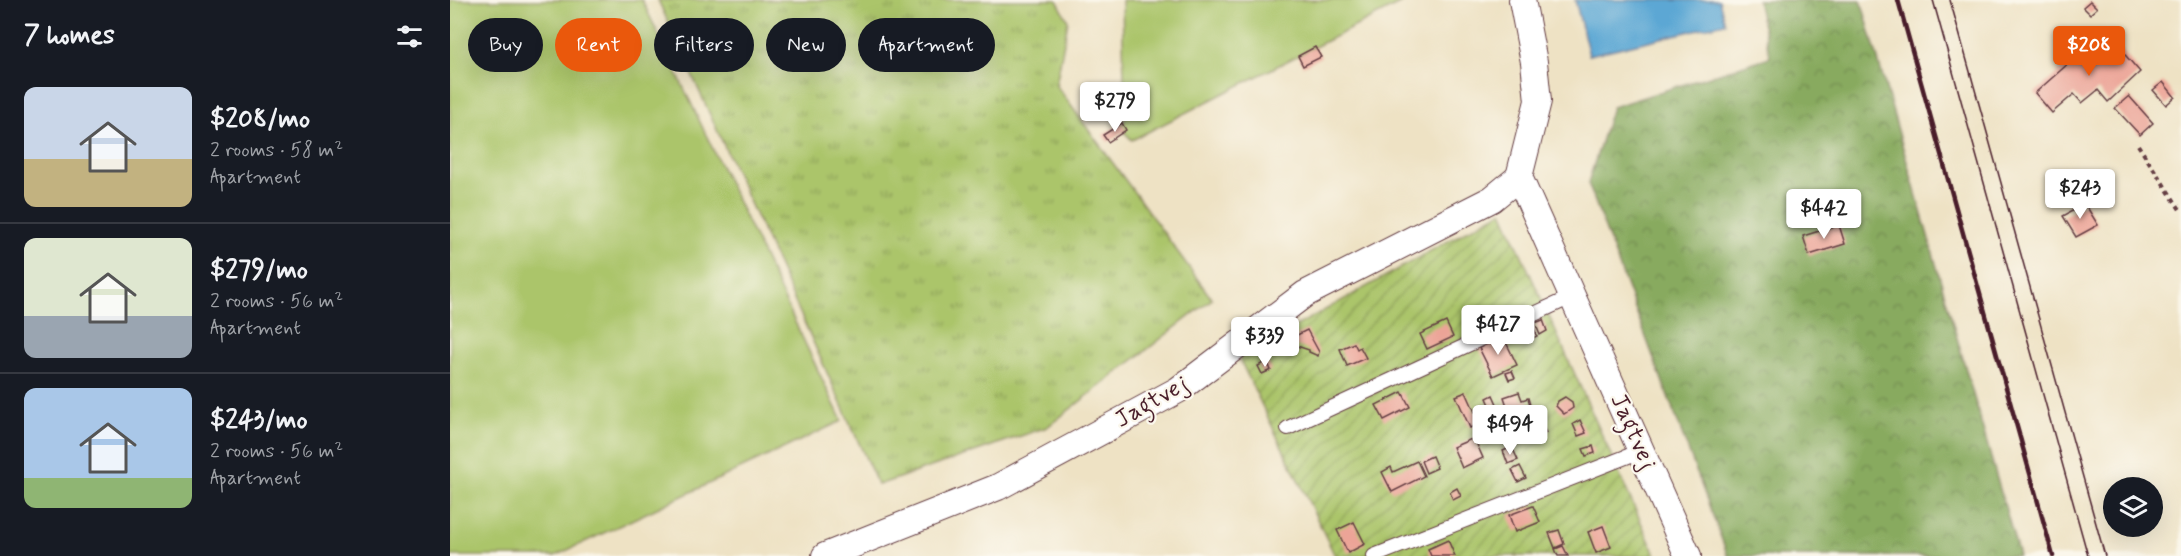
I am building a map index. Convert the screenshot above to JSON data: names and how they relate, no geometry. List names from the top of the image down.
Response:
{
  "streets": {
    "street": ["Jagtvej"]
  },
  "page": {
    "heading": "7 homes",
    "chip": [
      "Buy",
      "Rent",
      "Filters",
      "New",
      "Apartment"
    ],
    "price": [
      "$208",
      "$279",
      "$243",
      "$442",
      "$427",
      "$339",
      "$494"
    ],
    "list": [
      {
        "name": "$208/mo",
        "note": "2 rooms · 58 m² · Apartment"
      },
      {
        "name": "$279/mo",
        "note": "2 rooms · 56 m² · Apartment"
      },
      {
        "name": "$243/mo",
        "note": "2 rooms · 56 m² · Apartment"
      }
    ]
  }
}
